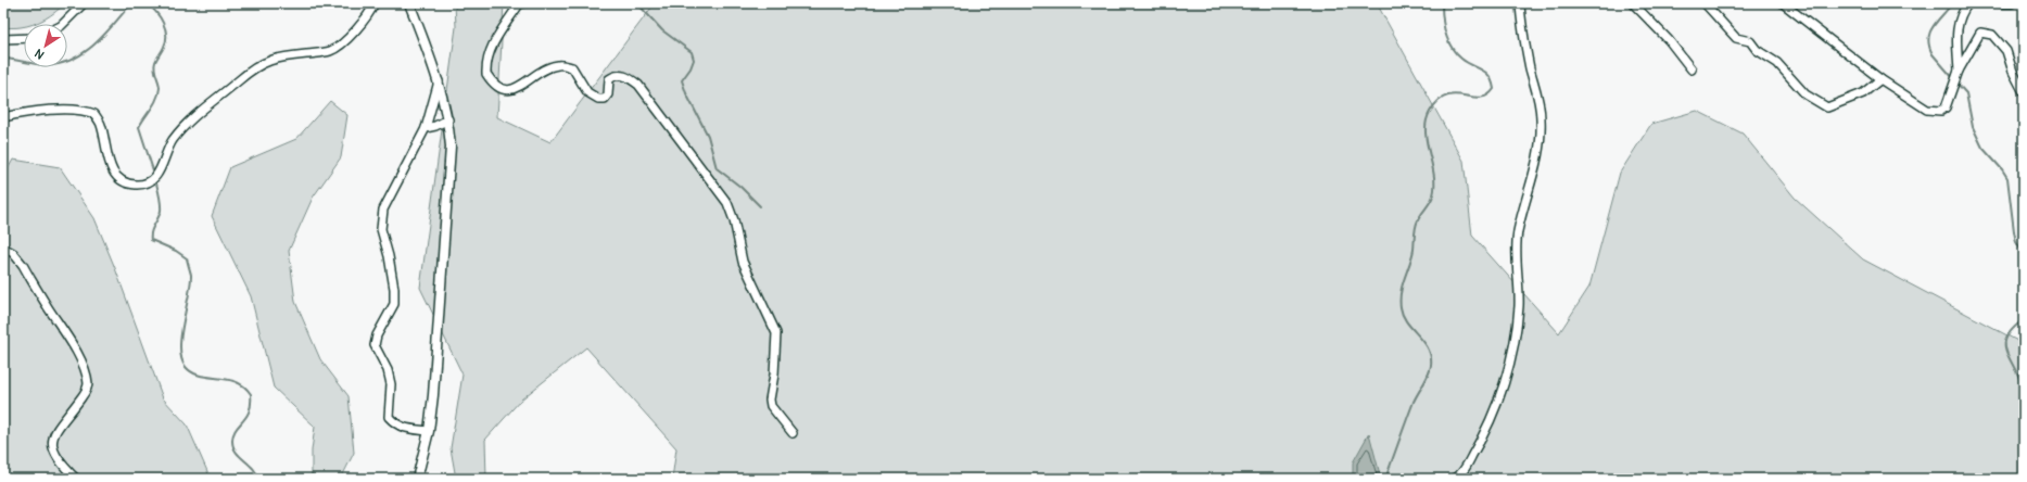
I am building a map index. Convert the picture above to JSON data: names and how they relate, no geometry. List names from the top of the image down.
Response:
{
  "north": "bottom left"
}
